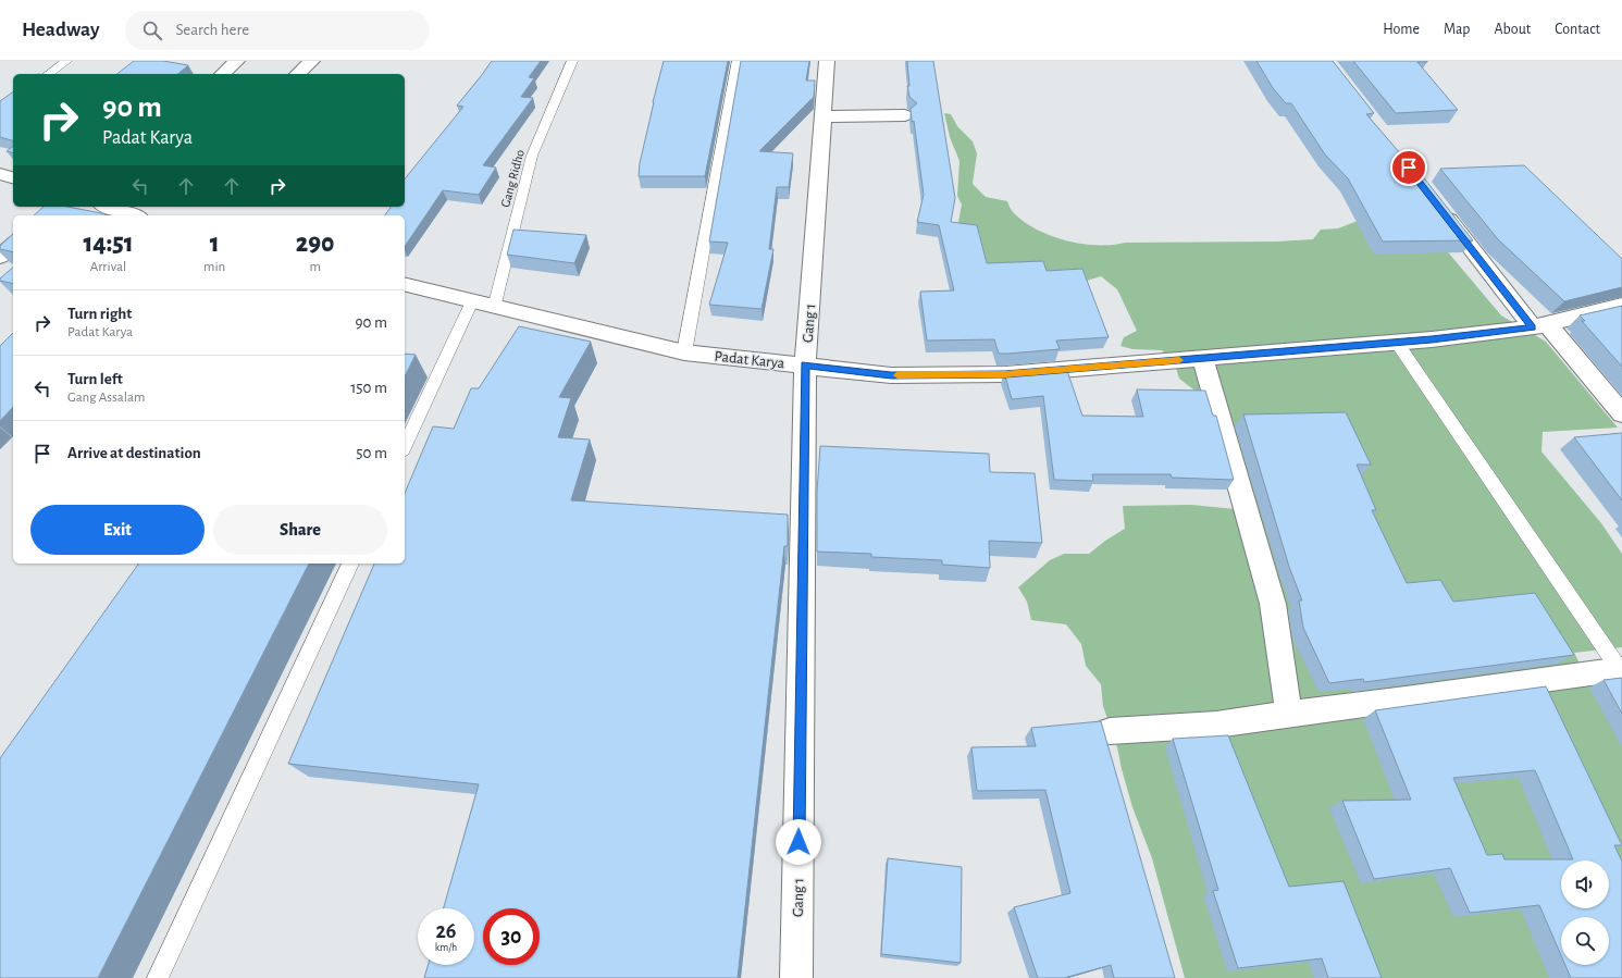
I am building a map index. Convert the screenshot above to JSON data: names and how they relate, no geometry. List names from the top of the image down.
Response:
{
  "streets": {
    "street": ["Gang 1", "Padat Karya"],
    "lane": ["Gang Ridho"]
  },
  "crossings": [
    ["Gang Ridho", "Padat Karya"],
    ["Gang 1", "Padat Karya"]
  ],
  "page": {
    "header": "Headway",
    "search": "Search here",
    "nav": [
      "Home",
      "Map",
      "About",
      "Contact"
    ],
    "turn": ["90 m", "Padat Karya"],
    "eta": [
      "14:51",
      "Arrival",
      "1",
      "min",
      "290",
      "m"
    ],
    "list": [
      {
        "name": "Turn right",
        "note": "Padat Karya",
        "value": "90 m"
      },
      {
        "name": "Turn left",
        "note": "Gang Assalam",
        "value": "150 m"
      },
      {
        "name": "Arrive at destination",
        "value": "50 m"
      }
    ],
    "buttons": ["Exit", "Share"],
    "speed": "26 km/h",
    "limit": "30"
  }
}
